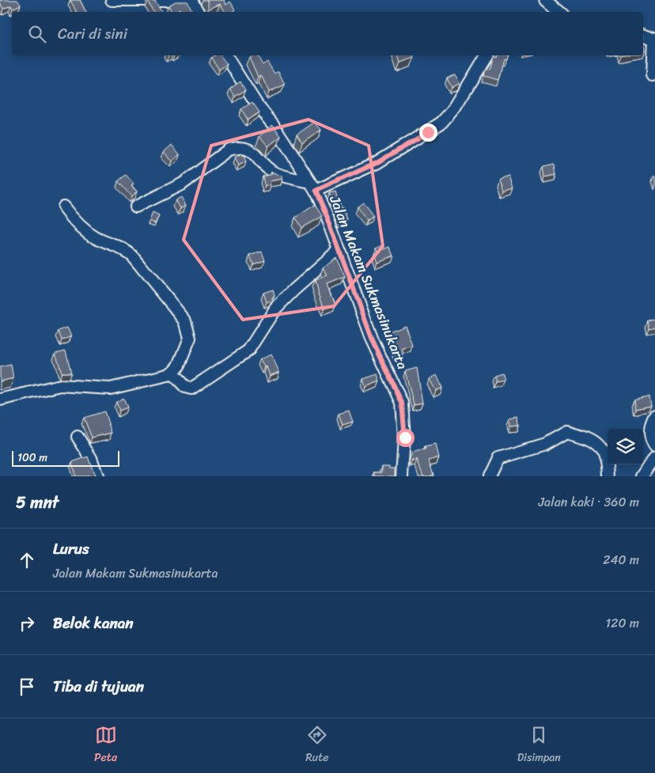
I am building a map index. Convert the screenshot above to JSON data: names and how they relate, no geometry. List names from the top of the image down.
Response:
{
  "streets": {
    "street": ["Jalan Makam Sukmasinukarta"]
  },
  "scale_bar": "100 m",
  "page": {
    "search": "Cari di sini",
    "scale": "100 m",
    "heading": ["5 mnt", "Jalan kaki · 360 m"],
    "list": [
      ["Lurus", "Jalan Makam Sukmasinukarta", "240 m"],
      ["Belok kanan", "120 m"],
      "Tiba di tujuan"
    ],
    "nav": ["Peta", "Rute", "Disimpan"]
  }
}
